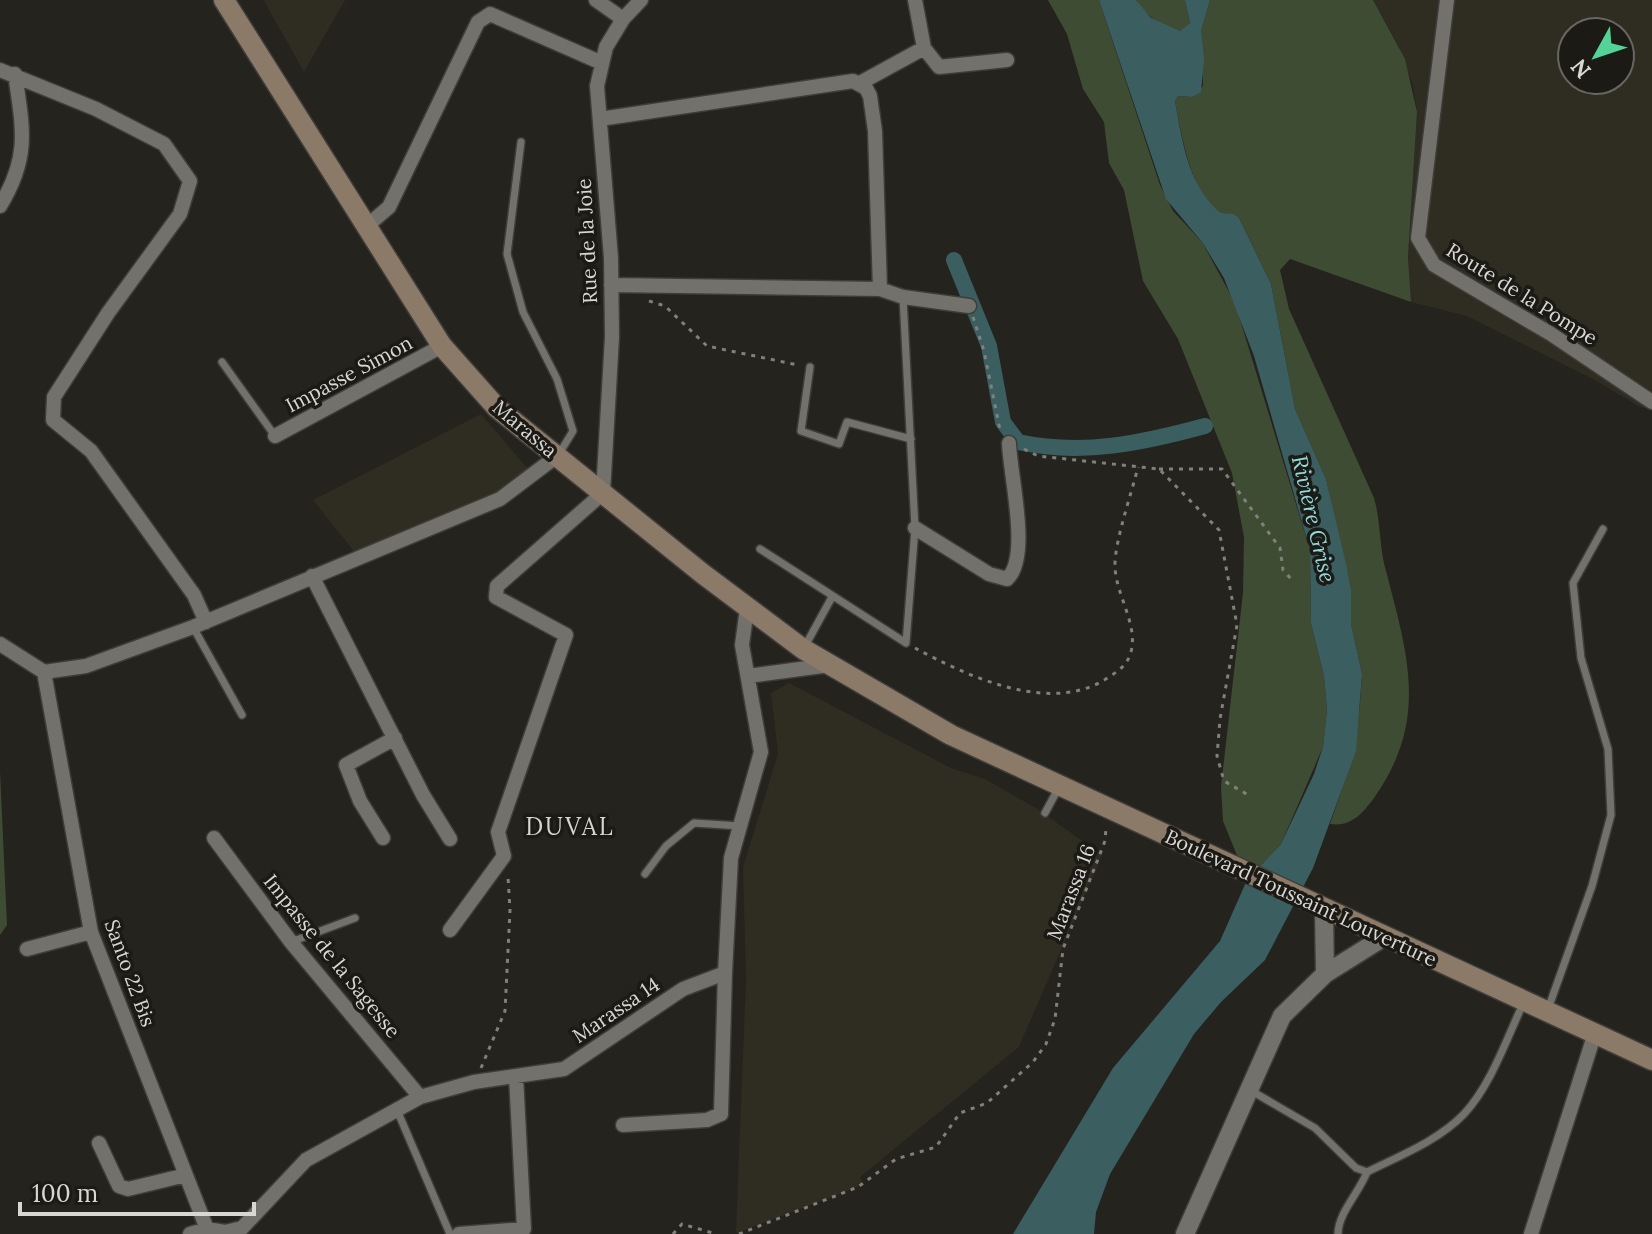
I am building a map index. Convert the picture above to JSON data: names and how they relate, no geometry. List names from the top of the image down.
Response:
{
  "streets": {
    "main road": ["Marassa", "Boulevard Toussaint Louverture"],
    "street": [
      "Rue de la Joie",
      "Route de la Pompe",
      "Impasse Simon",
      "Impasse de la Sagesse",
      "Santo 22 Bis",
      "Marassa 14"
    ],
    "path": ["Marassa 16"]
  },
  "crossings": [
    ["Rue de la Joie", "Marassa"],
    ["Impasse Simon", "Marassa"],
    ["Marassa", "Boulevard Toussaint Louverture"],
    ["Marassa 16", "Boulevard Toussaint Louverture"],
    ["Impasse de la Sagesse", "Marassa 14"],
    ["Santo 22 Bis", "Marassa 14"]
  ],
  "districts": ["DUVAL"],
  "water": ["Rivière Grise"],
  "scale_bar": "100 m",
  "north": "bottom left"
}
